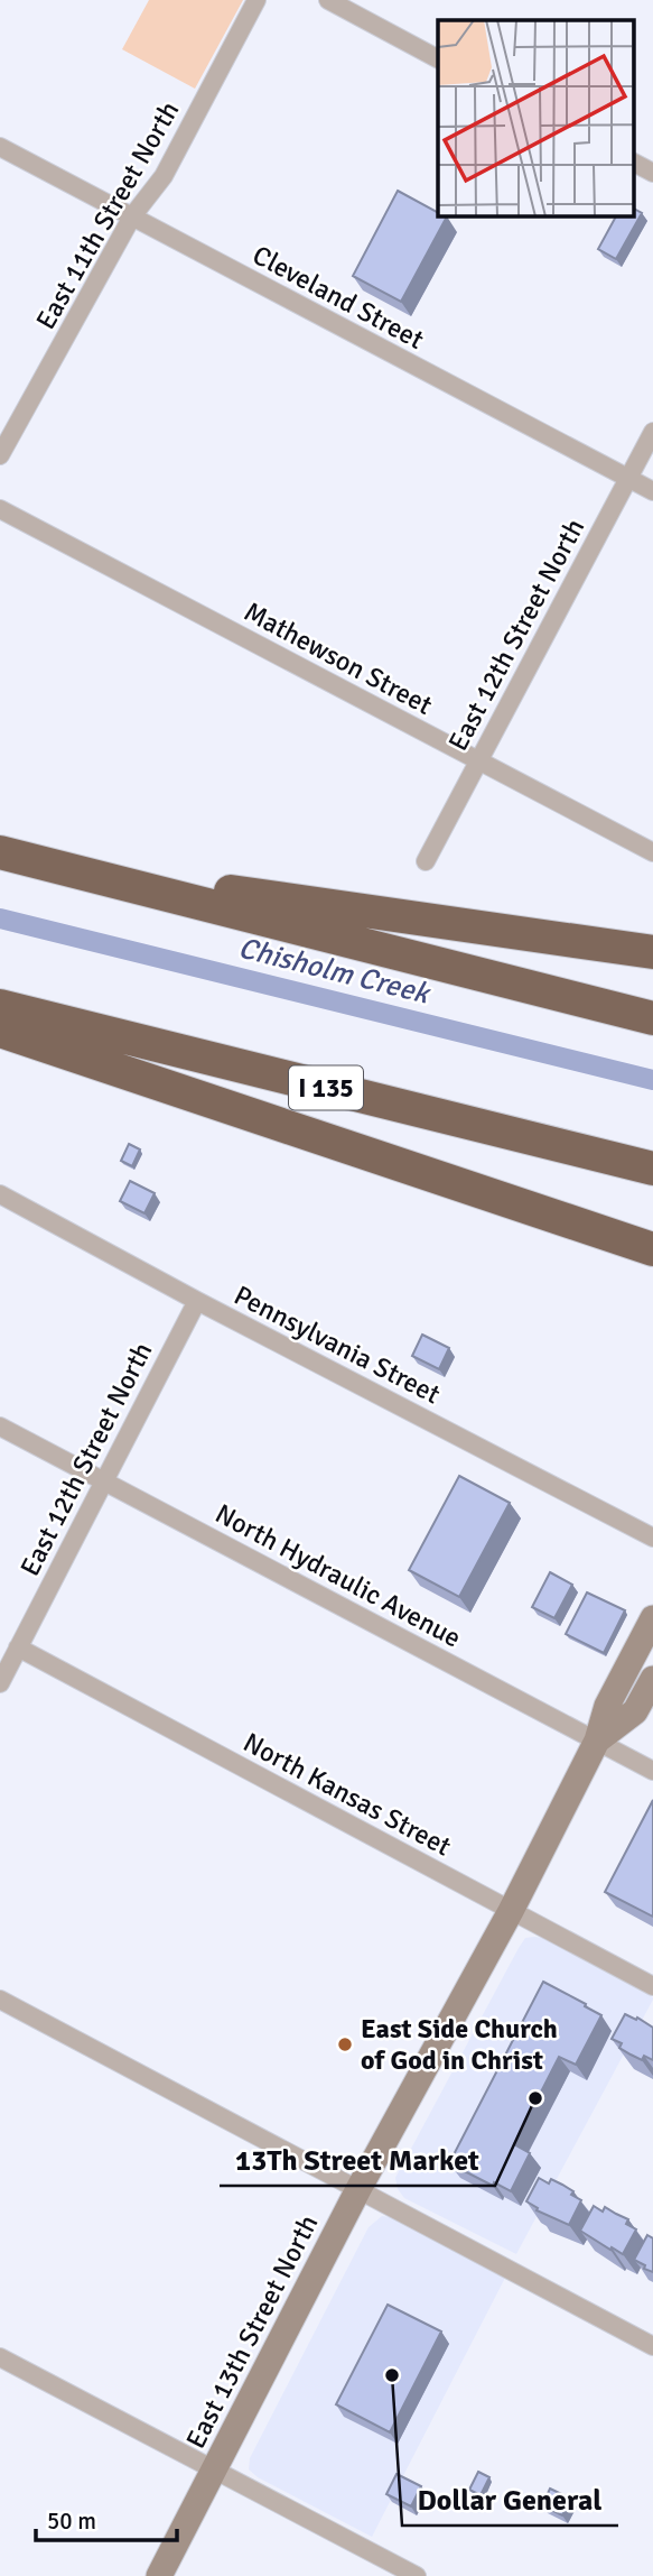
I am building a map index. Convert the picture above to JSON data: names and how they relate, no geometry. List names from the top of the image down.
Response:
{
  "streets": {
    "highway": ["I 135"],
    "main road": ["East 13th Street North"],
    "street": [
      "East 11th Street North",
      "Cleveland Street",
      "East 12th Street North",
      "Mathewson Street",
      "Pennsylvania Street",
      "North Hydraulic Avenue",
      "North Kansas Street"
    ]
  },
  "crossings": [
    ["East 11th Street North", "Cleveland Street"],
    ["Cleveland Street", "East 12th Street North"],
    ["East 12th Street North", "Mathewson Street"],
    ["East 12th Street North", "Pennsylvania Street"],
    ["East 12th Street North", "North Hydraulic Avenue"],
    ["East 12th Street North", "North Kansas Street"],
    ["North Hydraulic Avenue", "East 13th Street North"],
    ["North Kansas Street", "East 13th Street North"]
  ],
  "water": ["Chisholm Creek"],
  "places": ["East Side Church of God in Christ", "13Th Street Market", "Dollar General"],
  "scale_bar": "50 m"
}
